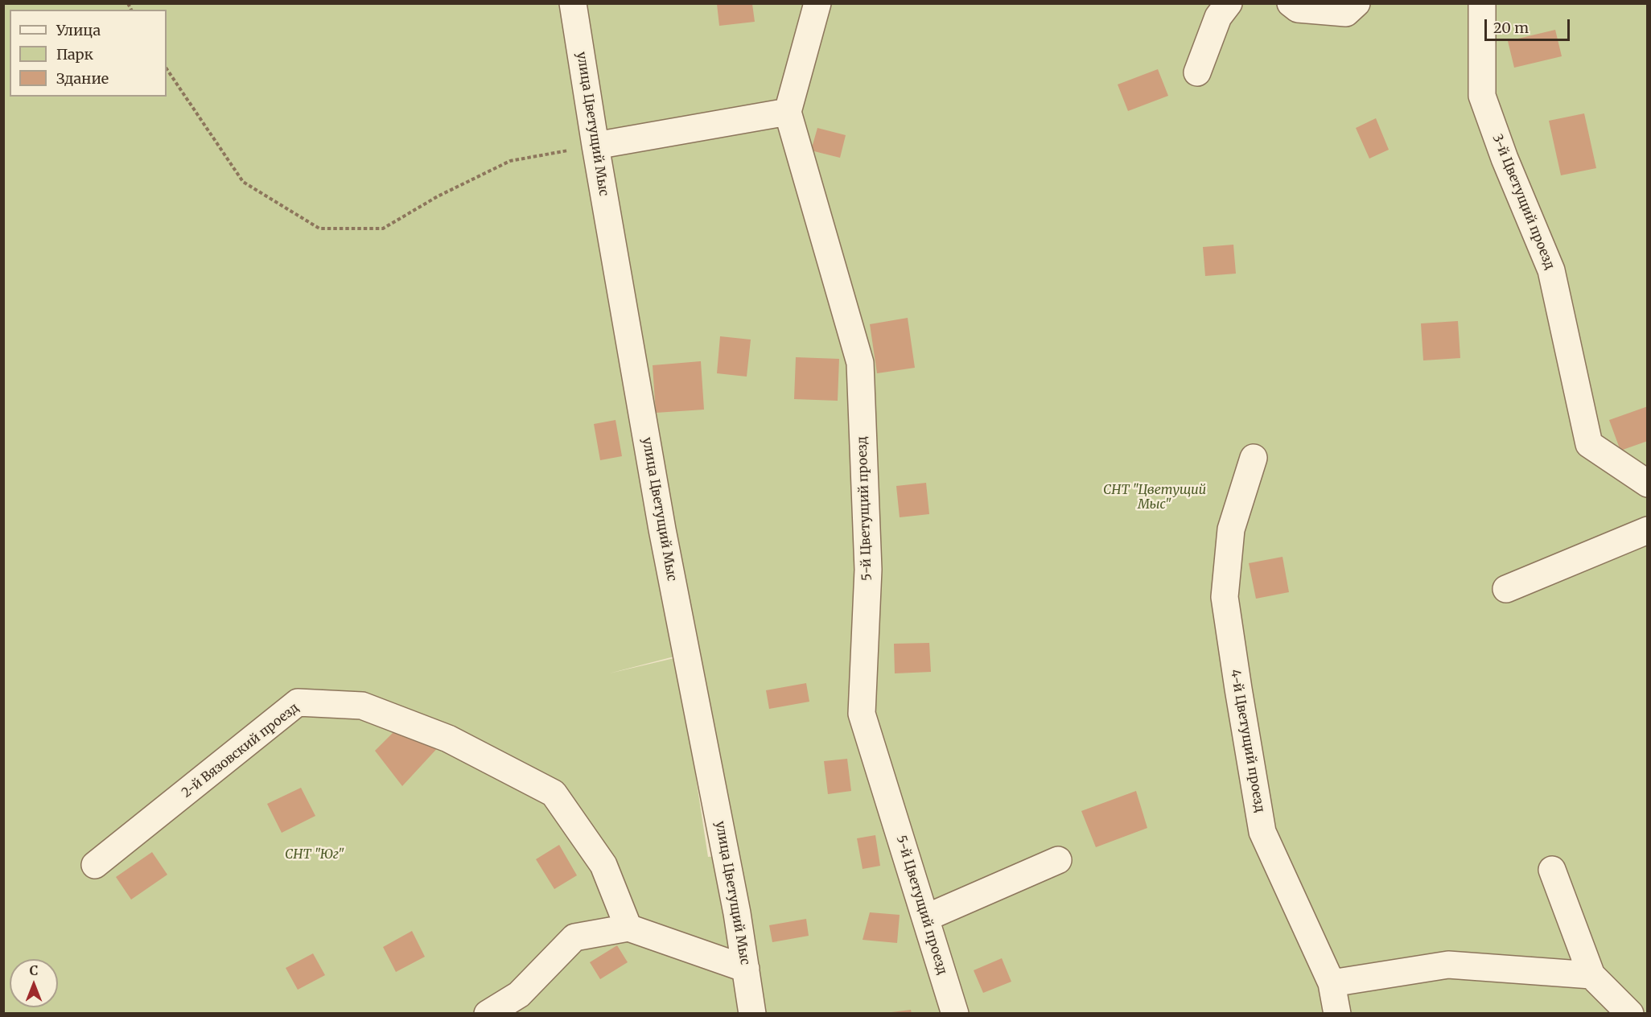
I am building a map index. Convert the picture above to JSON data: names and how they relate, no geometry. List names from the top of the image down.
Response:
{
  "streets": {
    "street": [
      "улица Цветущий Мыс",
      "3-й Цветущий проезд",
      "5-й Цветущий проезд",
      "4-й Цветущий проезд",
      "2-й Вязовский проезд"
    ]
  },
  "parks": ["СНТ \"Цветущий Мыс\"", "СНТ \"Юг\""],
  "legend": ["Улица", "Парк", "Здание"],
  "scale_bar": "20 m",
  "north": "top"
}
